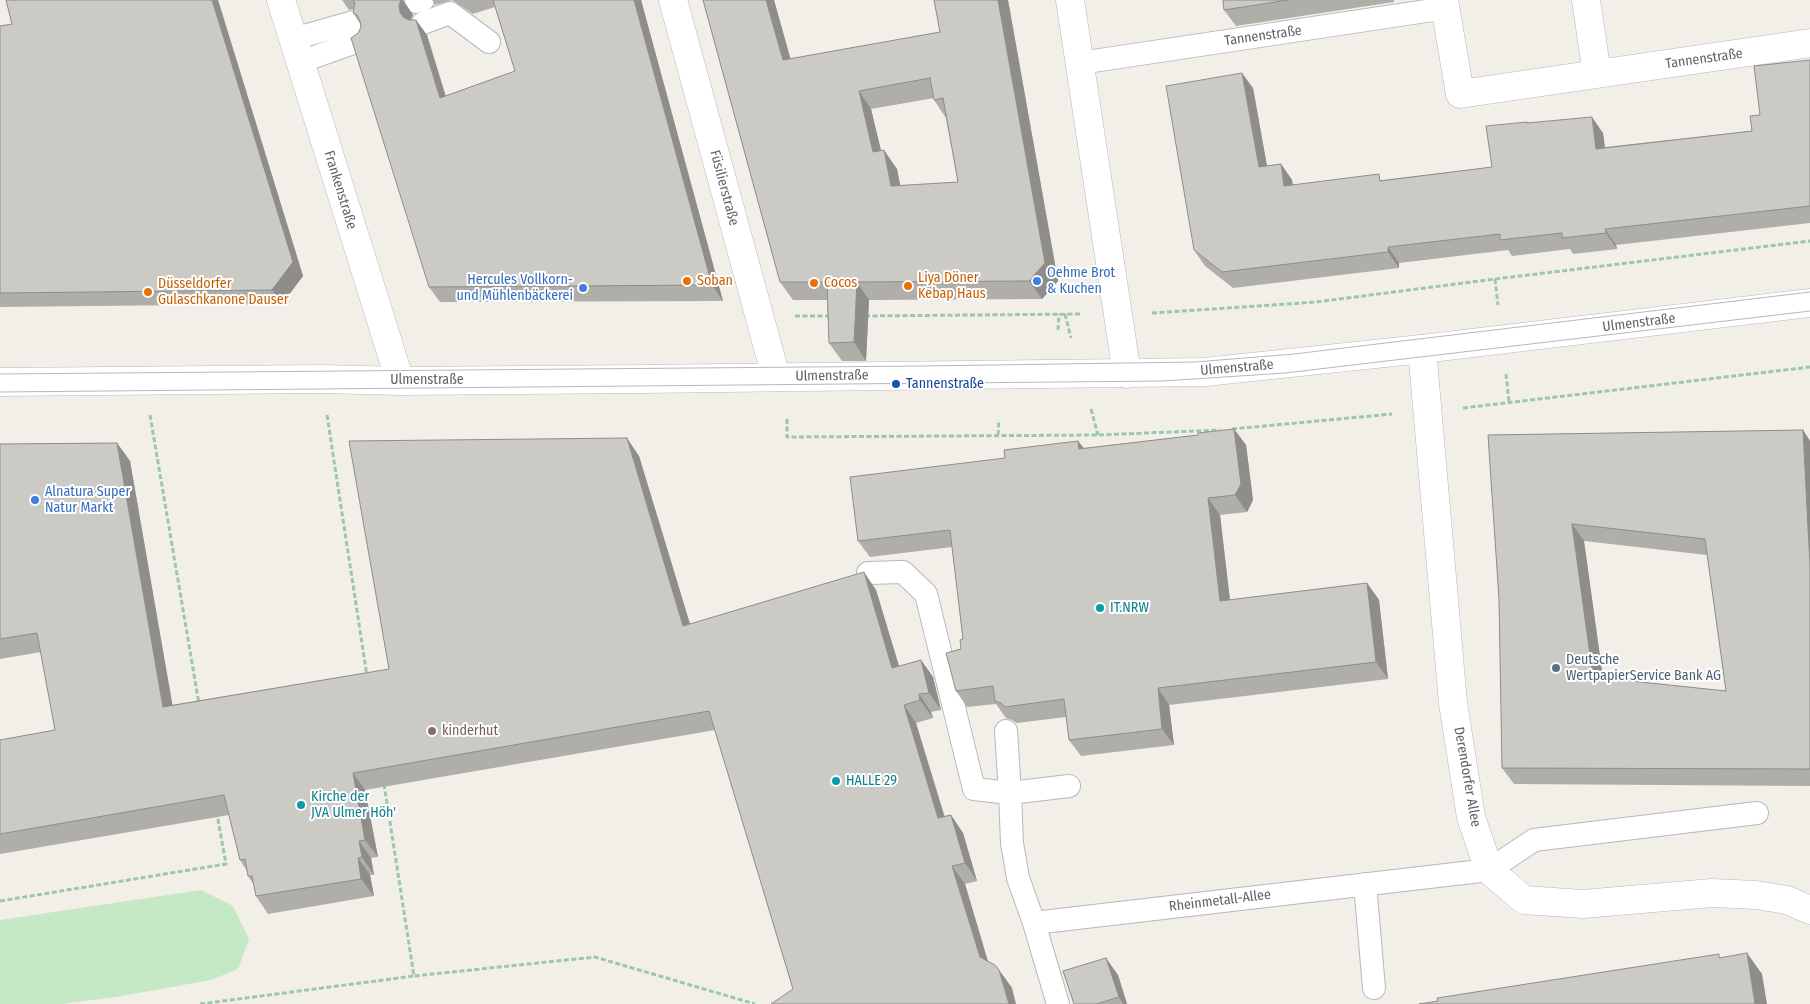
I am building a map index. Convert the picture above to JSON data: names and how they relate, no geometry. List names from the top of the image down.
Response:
{
  "streets": {
    "street": [
      "Tannenstraße",
      "Füsilierstraße",
      "Frankenstraße",
      "Ulmenstraße",
      "Derendorfer Allee"
    ],
    "lane": ["Rheinmetall-Allee"]
  },
  "crossings": [
    ["Füsilierstraße", "Ulmenstraße"],
    ["Frankenstraße", "Ulmenstraße"],
    ["Ulmenstraße", "Derendorfer Allee"],
    ["Derendorfer Allee", "Rheinmetall-Allee"]
  ],
  "places": [
    "Soban",
    "Oehme Brot & Kuchen",
    "Cocos",
    "Liya Döner Kebap Haus",
    "Hercules Vollkorn- und Mühlenbäckerei",
    "Düsseldorfer Gulaschkanone Dauser",
    "Tannenstraße",
    "Alnatura Super Natur Markt",
    "IT.NRW",
    "Deutsche WertpapierService Bank AG",
    "kinderhut",
    "HALLE 29",
    "Kirche der JVA Ulmer Höh'"
  ]
}
